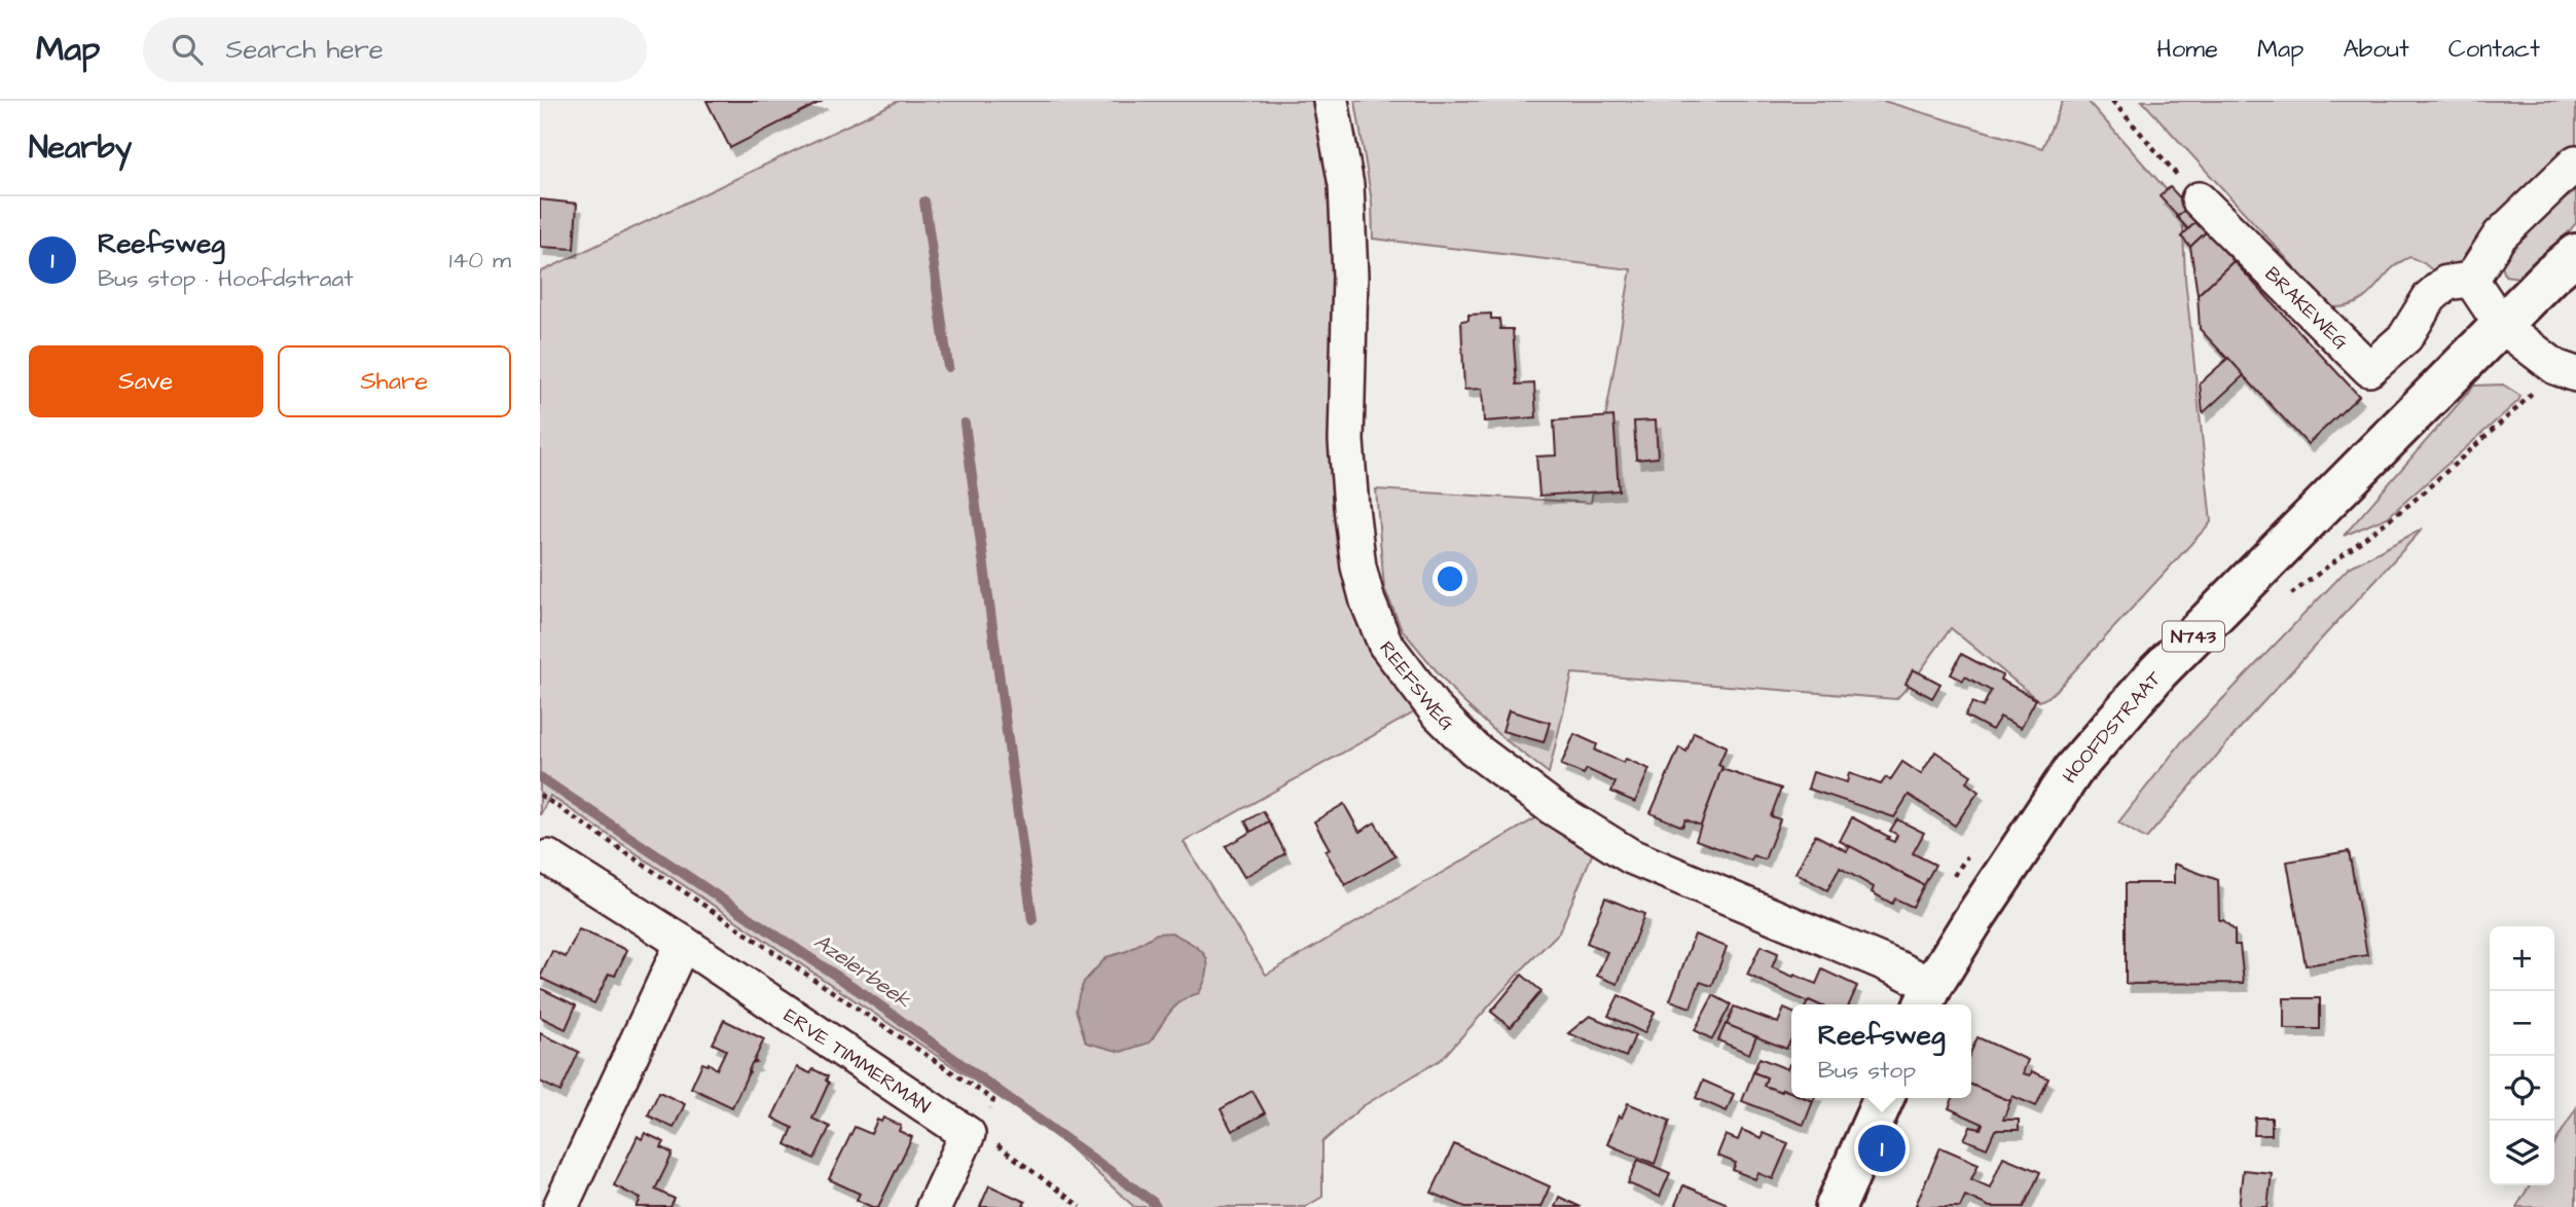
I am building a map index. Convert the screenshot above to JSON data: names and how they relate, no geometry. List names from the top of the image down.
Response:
{
  "streets": {
    "main road": ["N743", "HOOFDSTRAAT"],
    "street": ["BRAKEWEG", "REEFSWEG", "ERVE TIMMERMAN"]
  },
  "crossings": [
    ["N743", "HOOFDSTRAAT"],
    ["REEFSWEG", "HOOFDSTRAAT"]
  ],
  "water": ["Azelerbeek"],
  "page": {
    "header": "Map",
    "search": "Search here",
    "nav": [
      "Home",
      "Map",
      "About",
      "Contact"
    ],
    "heading": "Nearby",
    "list": [
      {
        "mark": "1",
        "name": "Reefsweg",
        "note": "Bus stop · Hoofdstraat",
        "value": "140 m"
      }
    ],
    "buttons": ["Save", "Share"],
    "map_buttons": ["+", "−"],
    "popup": ["Reefsweg", "Bus stop"],
    "pins": "1"
  }
}
